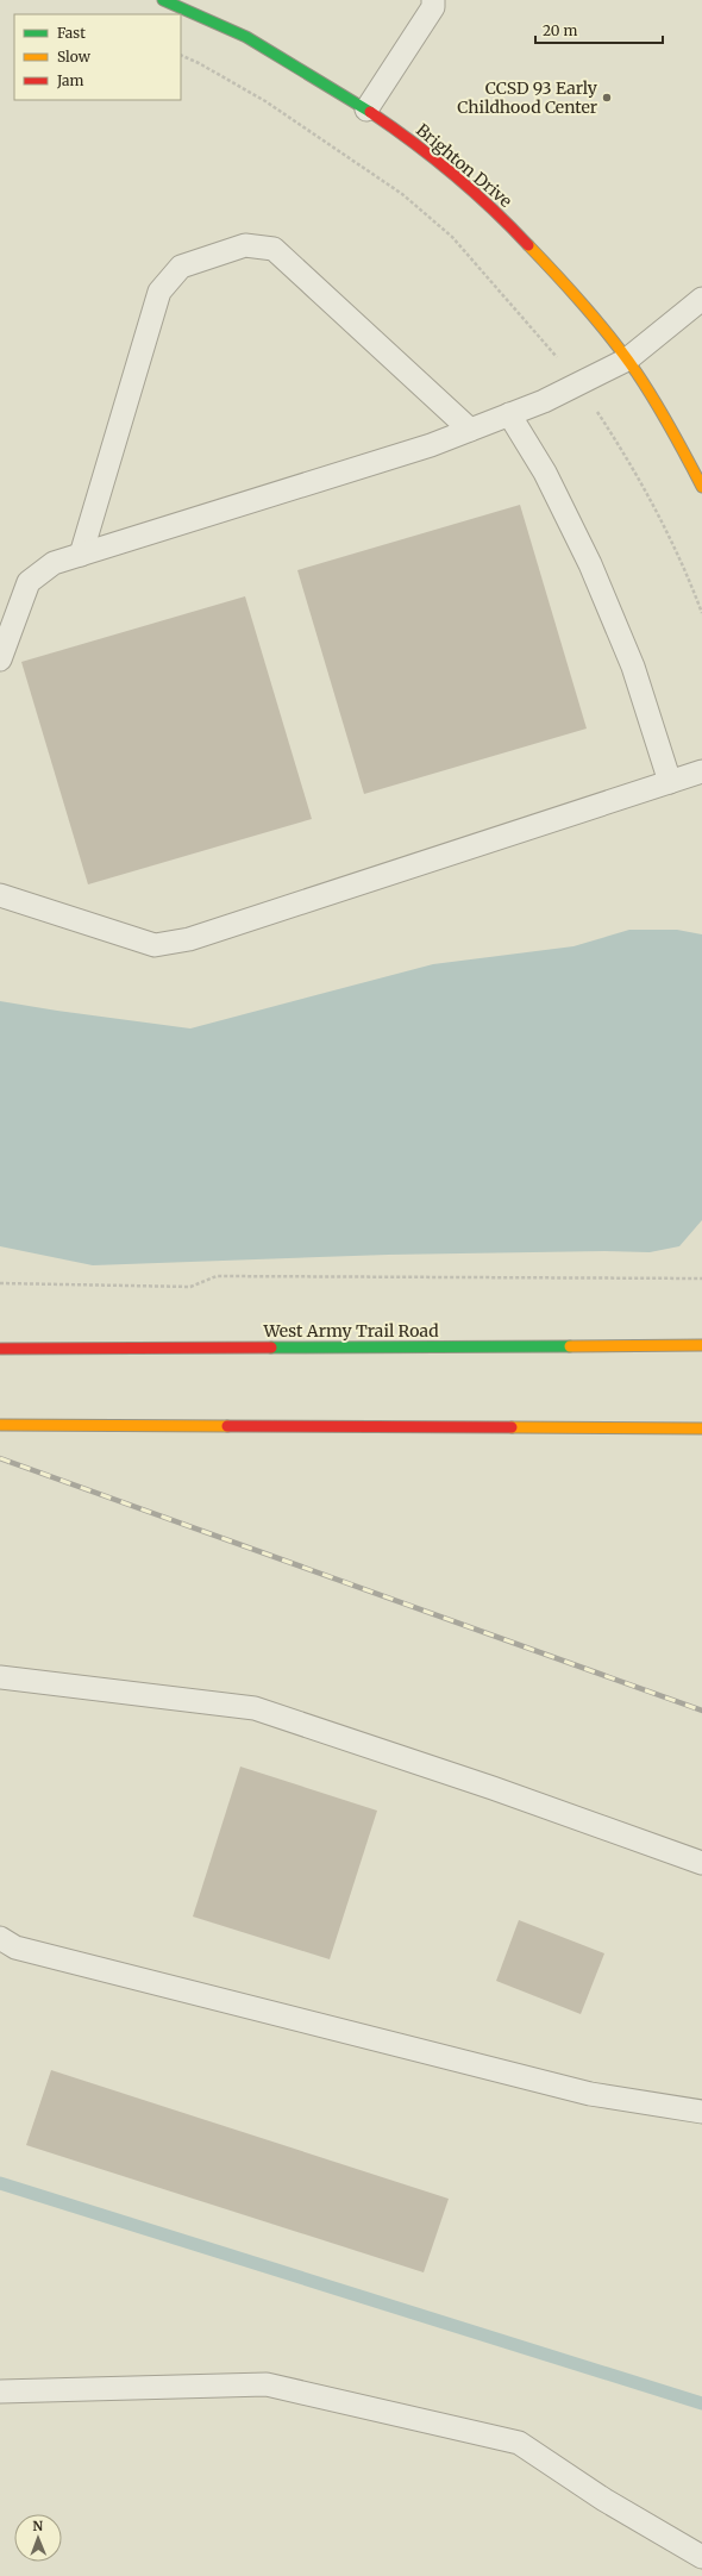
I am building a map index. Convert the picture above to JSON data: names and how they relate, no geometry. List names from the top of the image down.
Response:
{
  "streets": {
    "main road": ["Brighton Drive", "West Army Trail Road"]
  },
  "places": ["CCSD 93 Early Childhood Center"],
  "legend": ["Fast", "Slow", "Jam"],
  "scale_bar": "20 m",
  "north": "top"
}
